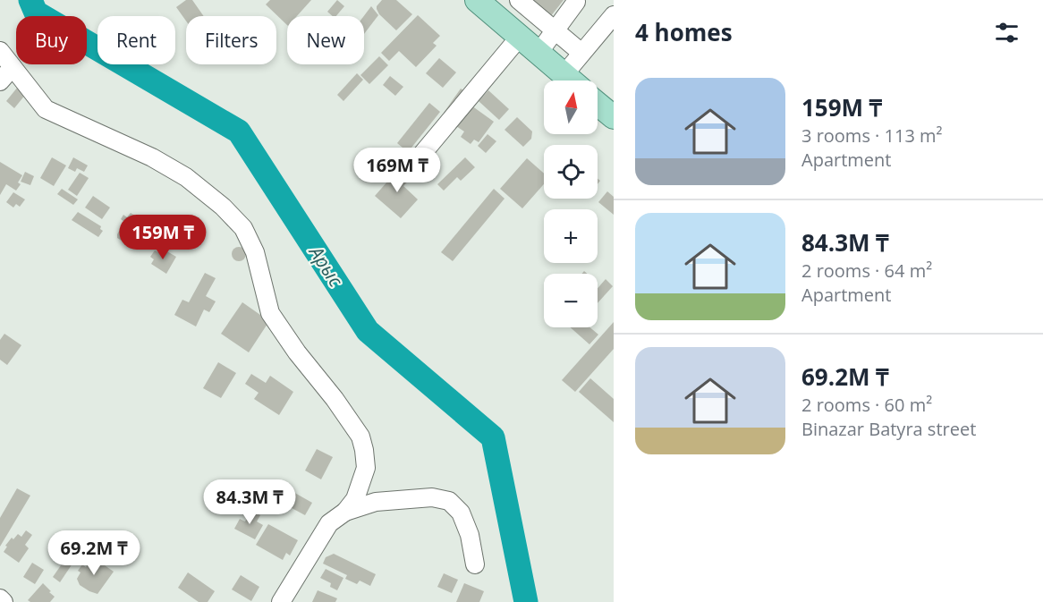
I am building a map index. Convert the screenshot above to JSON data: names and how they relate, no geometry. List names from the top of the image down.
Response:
{
  "water": ["Арыс"],
  "north": "top",
  "page": {
    "heading": "4 homes",
    "chip": [
      "Buy",
      "Rent",
      "Filters",
      "New"
    ],
    "list": [
      {
        "name": "159M ₸",
        "note": "3 rooms · 113 m² · Apartment"
      },
      {
        "name": "84.3M ₸",
        "note": "2 rooms · 64 m² · Apartment"
      },
      {
        "name": "69.2M ₸",
        "note": "2 rooms · 60 m² · Binazar Batyra street"
      }
    ],
    "map_buttons": ["+", "−"],
    "price": [
      "169M ₸",
      "159M ₸",
      "84.3M ₸",
      "69.2M ₸"
    ]
  }
}
